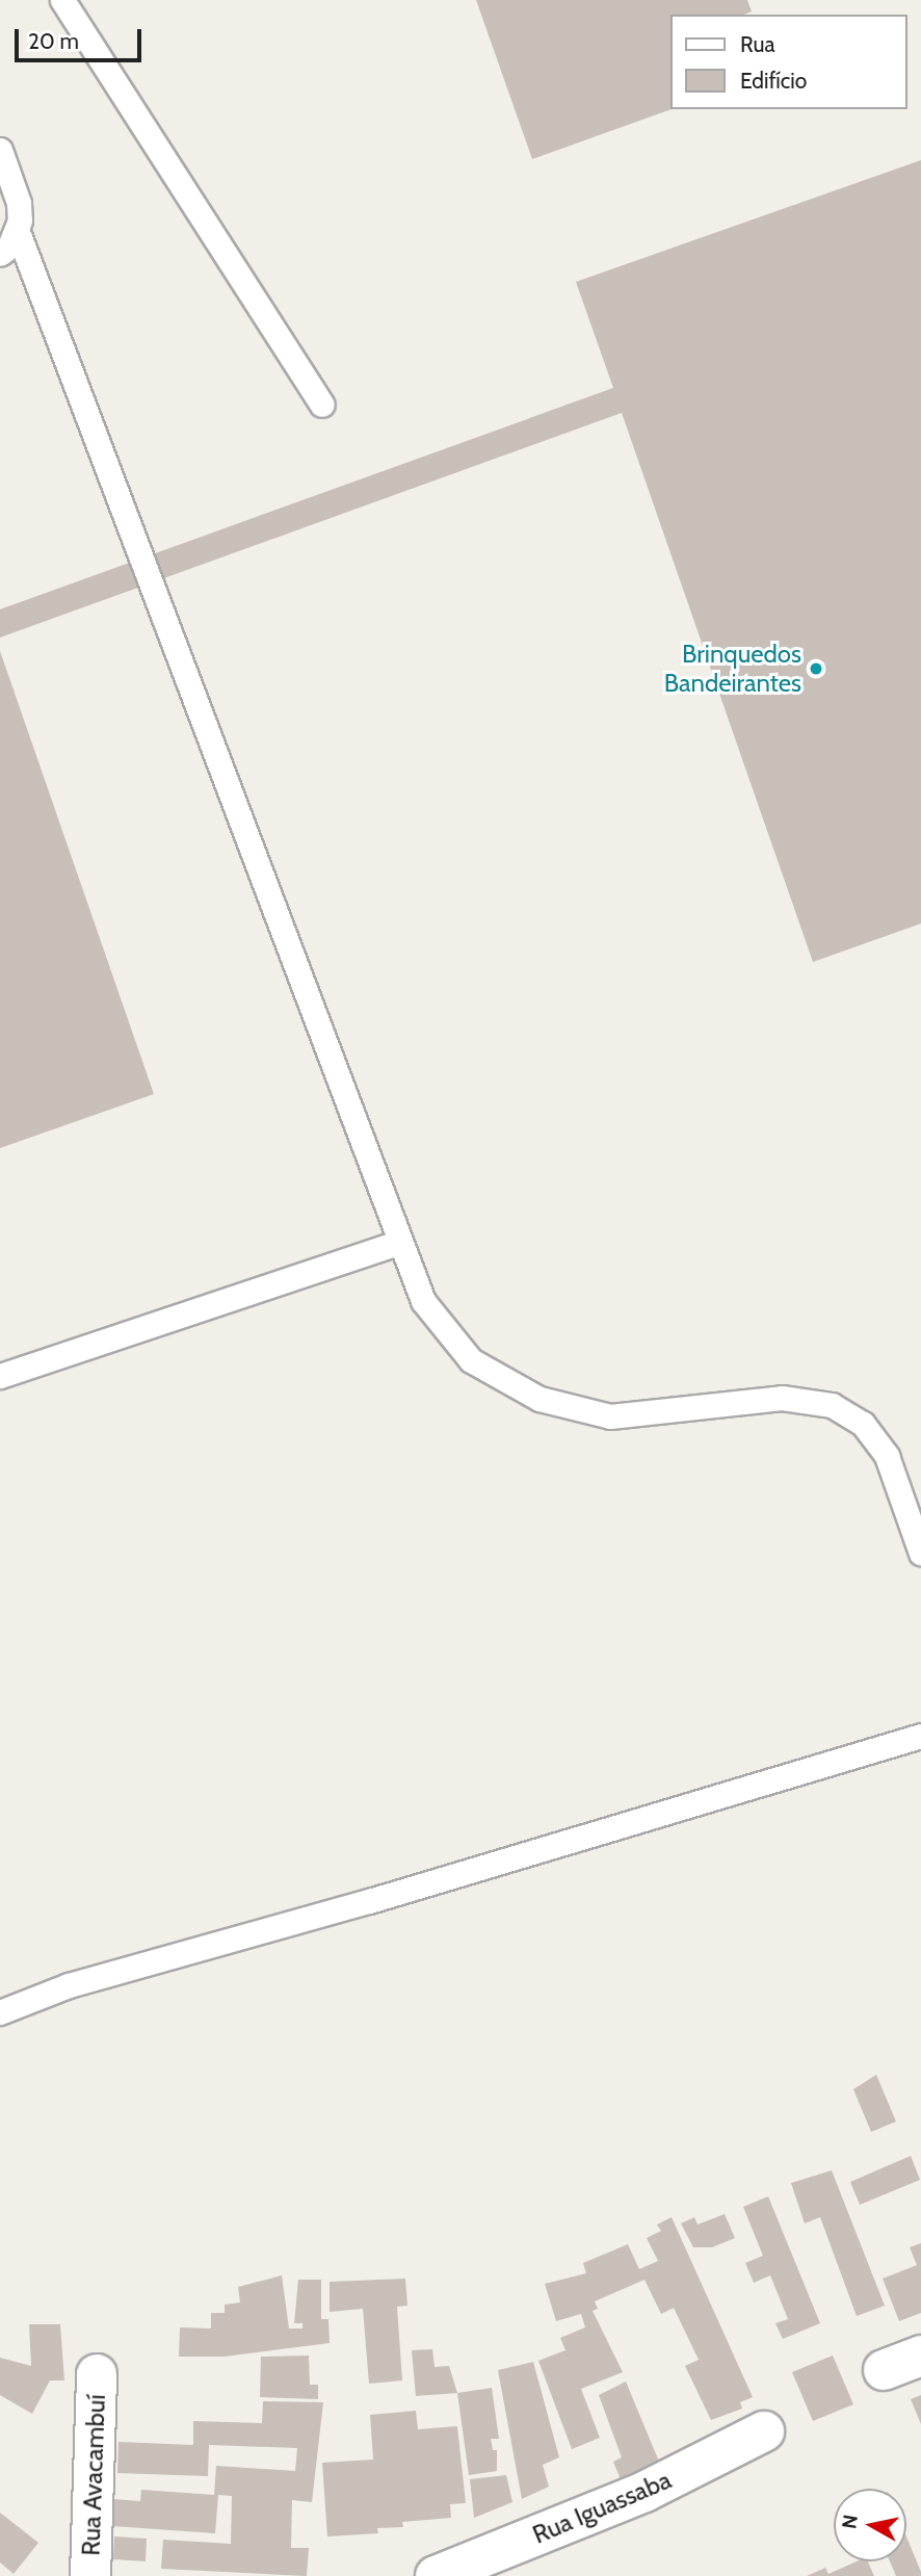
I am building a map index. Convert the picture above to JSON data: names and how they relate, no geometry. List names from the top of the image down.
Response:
{
  "streets": {
    "street": ["Rua Avacambuí", "Rua Iguassaba"]
  },
  "places": ["Brinquedos Bandeirantes"],
  "legend": ["Rua", "Edifício"],
  "scale_bar": "20 m",
  "north": "left"
}
